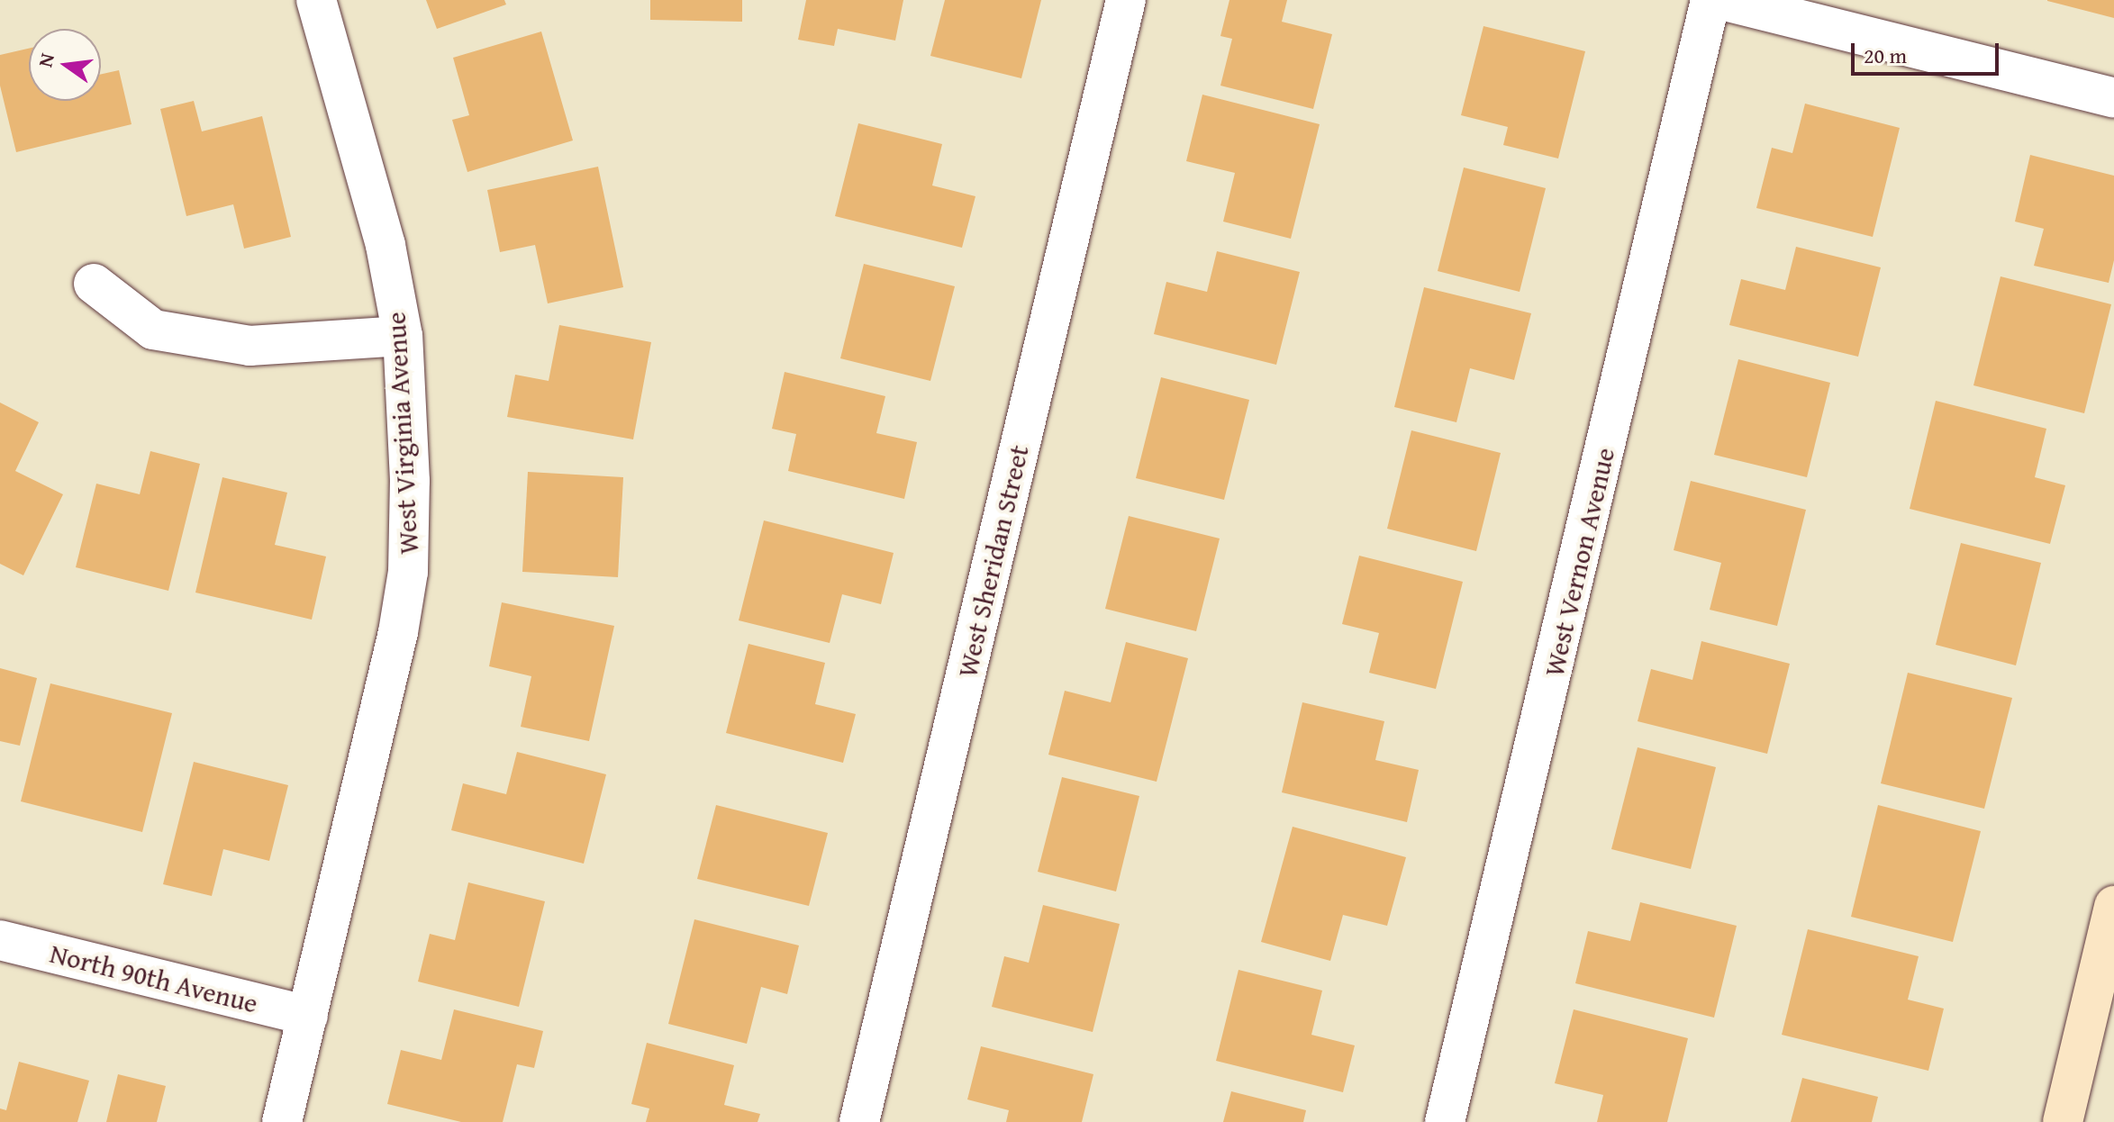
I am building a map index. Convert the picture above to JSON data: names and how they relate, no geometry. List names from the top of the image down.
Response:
{
  "streets": {
    "street": [
      "West Virginia Avenue",
      "West Sheridan Street",
      "West Vernon Avenue",
      "North 90th Avenue"
    ]
  },
  "crossings": [
    ["West Virginia Avenue", "North 90th Avenue"]
  ],
  "scale_bar": "20 m",
  "north": "left"
}
